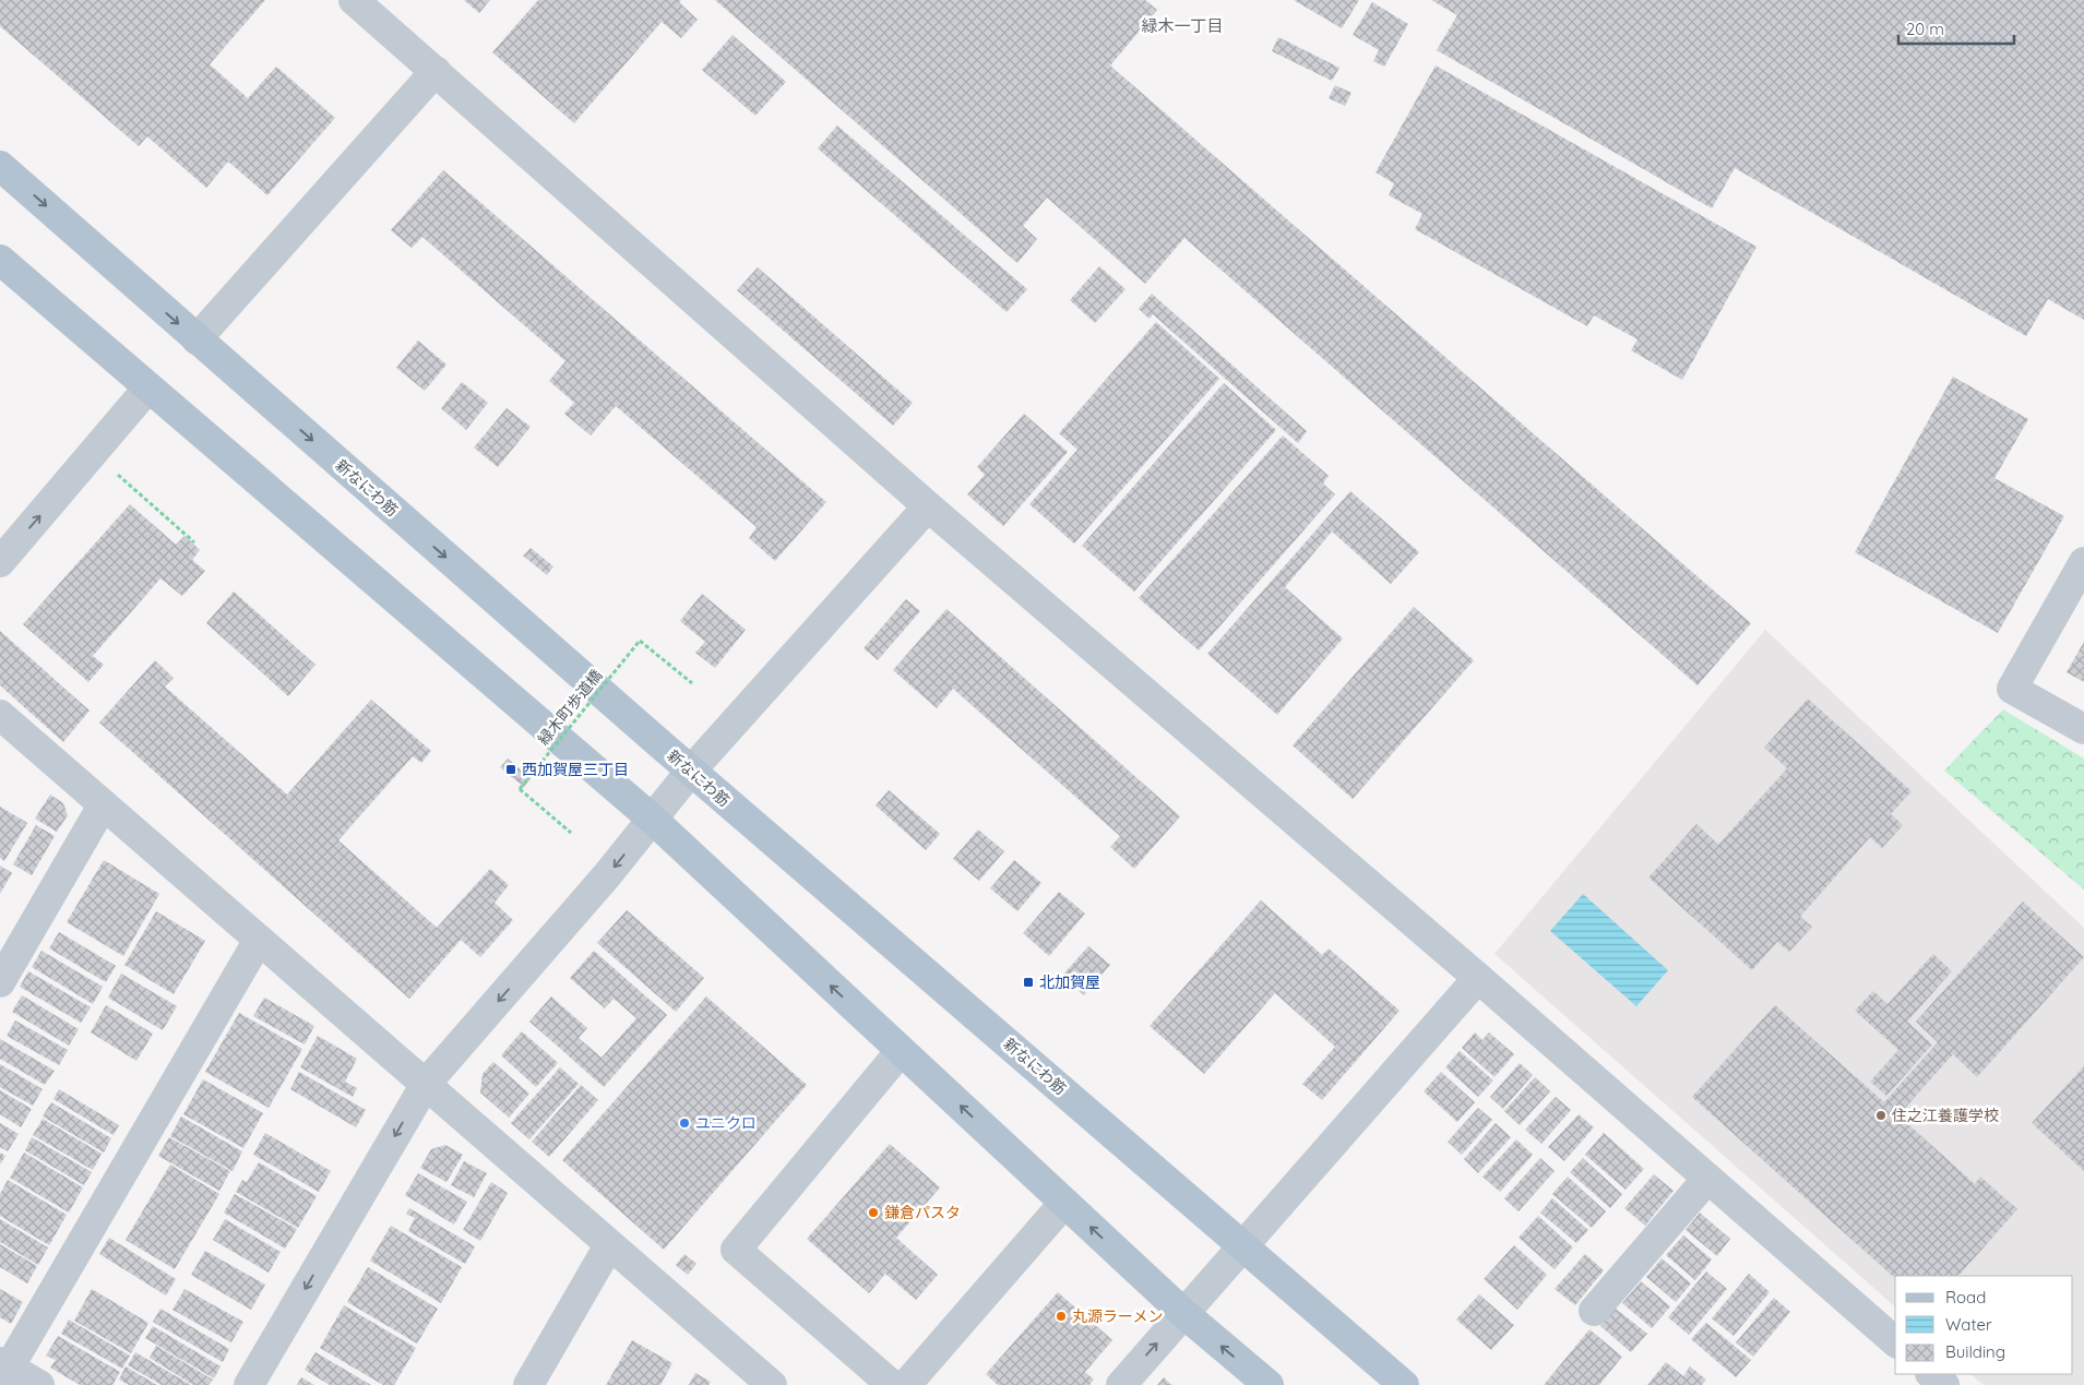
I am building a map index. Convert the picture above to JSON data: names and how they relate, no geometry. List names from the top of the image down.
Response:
{
  "streets": {
    "main road": ["新なにわ筋"],
    "path": ["緑木町歩道橋"]
  },
  "districts": ["緑木一丁目"],
  "places": {
    "transit": ["西加賀屋三丁目", "北加賀屋"],
    "other": [
      "住之江養護学校",
      "ユニクロ",
      "鎌倉パスタ",
      "丸源ラーメン"
    ]
  },
  "legend": ["Road", "Water", "Building"],
  "scale_bar": "20 m"
}
